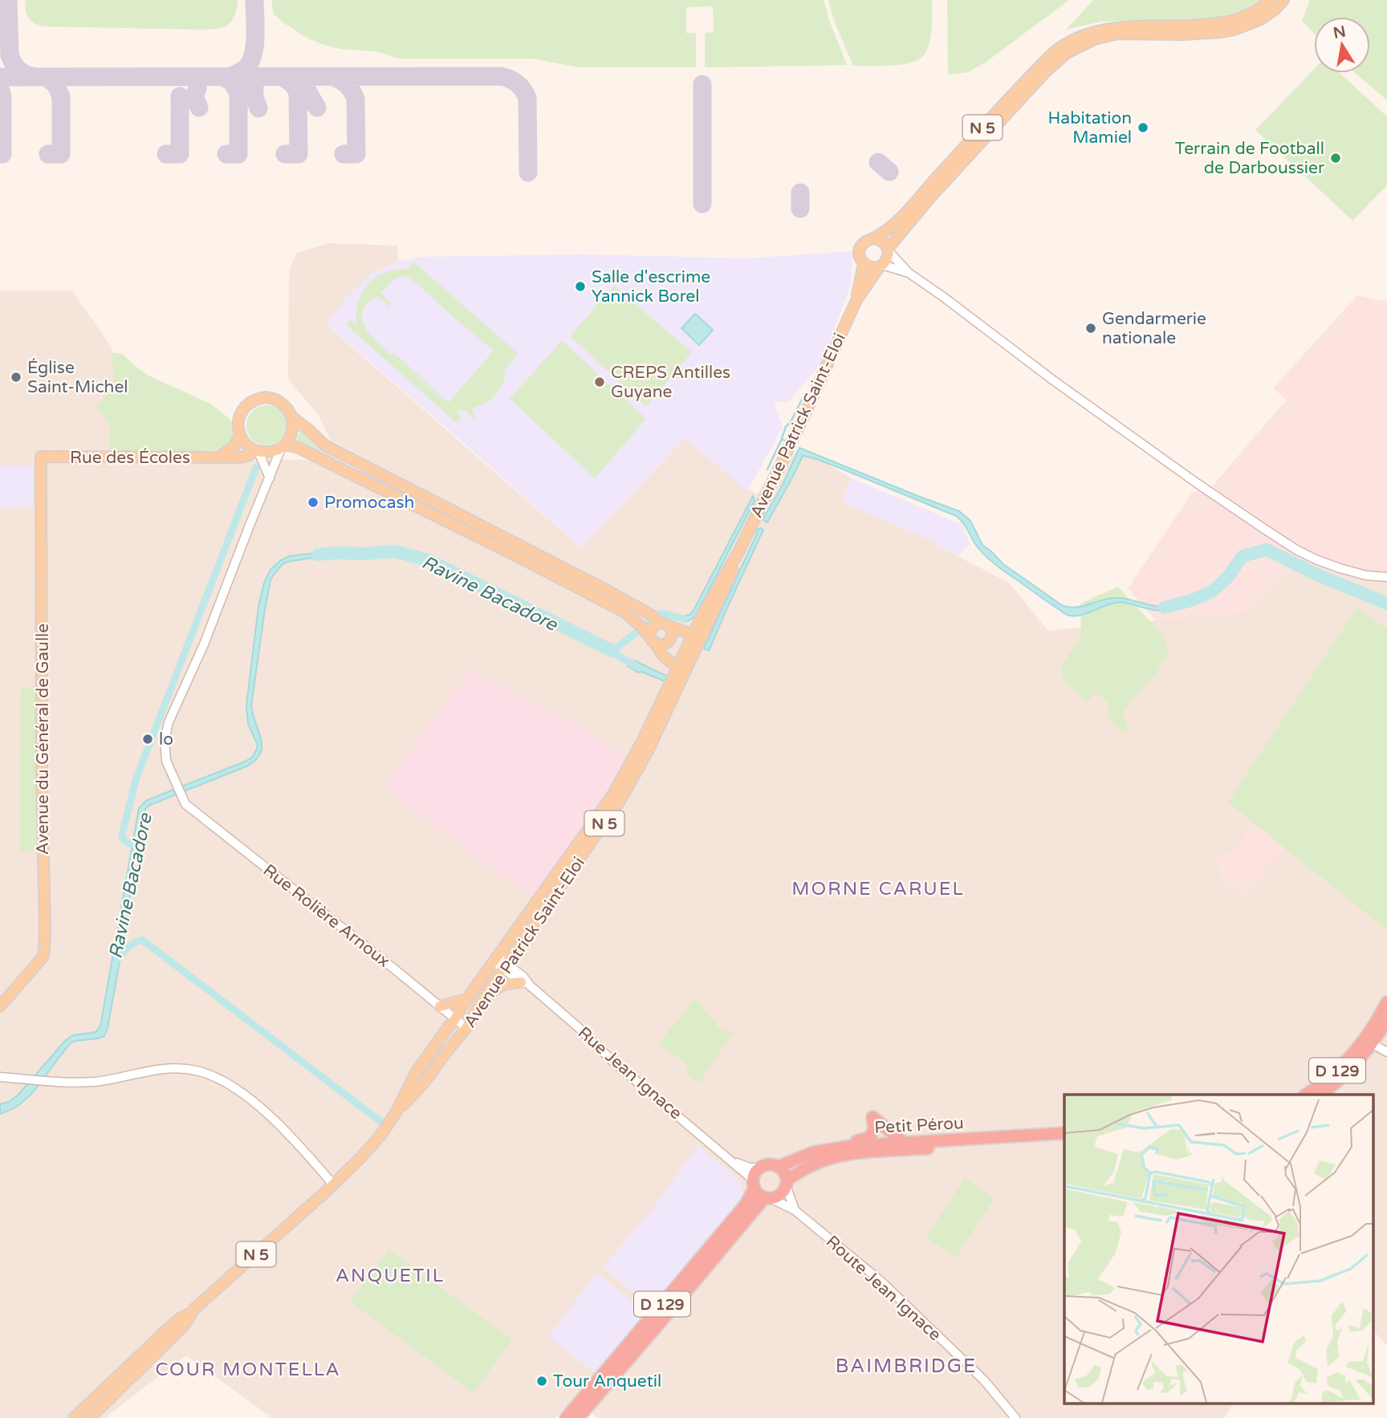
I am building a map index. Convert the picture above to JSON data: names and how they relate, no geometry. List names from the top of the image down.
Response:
{
  "streets": {
    "highway": ["D 129", "Petit Pérou"],
    "main road": [
      "N 5",
      "Avenue Patrick Saint-Eloi",
      "Rue des Écoles",
      "Avenue du Général de Gaulle"
    ],
    "street": ["Rue Rolière Arnoux", "Rue Jean Ignace", "Route Jean Ignace"]
  },
  "crossings": [
    ["N 5", "Avenue Patrick Saint-Eloi"],
    ["Avenue Patrick Saint-Eloi", "Rue Rolière Arnoux"],
    ["Avenue Patrick Saint-Eloi", "Rue Jean Ignace"],
    ["Rue des Écoles", "Avenue du Général de Gaulle"],
    ["D 129", "Rue Jean Ignace"],
    ["D 129", "Petit Pérou"],
    ["D 129", "Route Jean Ignace"],
    ["Rue Jean Ignace", "Petit Pérou"],
    ["Rue Jean Ignace", "Route Jean Ignace"],
    ["Petit Pérou", "Route Jean Ignace"]
  ],
  "districts": [
    "MORNE CARUEL",
    "ANQUETIL",
    "BAIMBRIDGE",
    "COUR MONTELLA"
  ],
  "water": ["Ravine Bacadore"],
  "places": [
    "Habitation Mamiel",
    "Terrain de Football de Darboussier",
    "Salle d'escrime Yannick Borel",
    "Gendarmerie nationale",
    "Église Saint-Michel",
    "CREPS Antilles Guyane",
    "Promocash",
    "lo",
    "Tour Anquetil"
  ],
  "north": "top"
}
